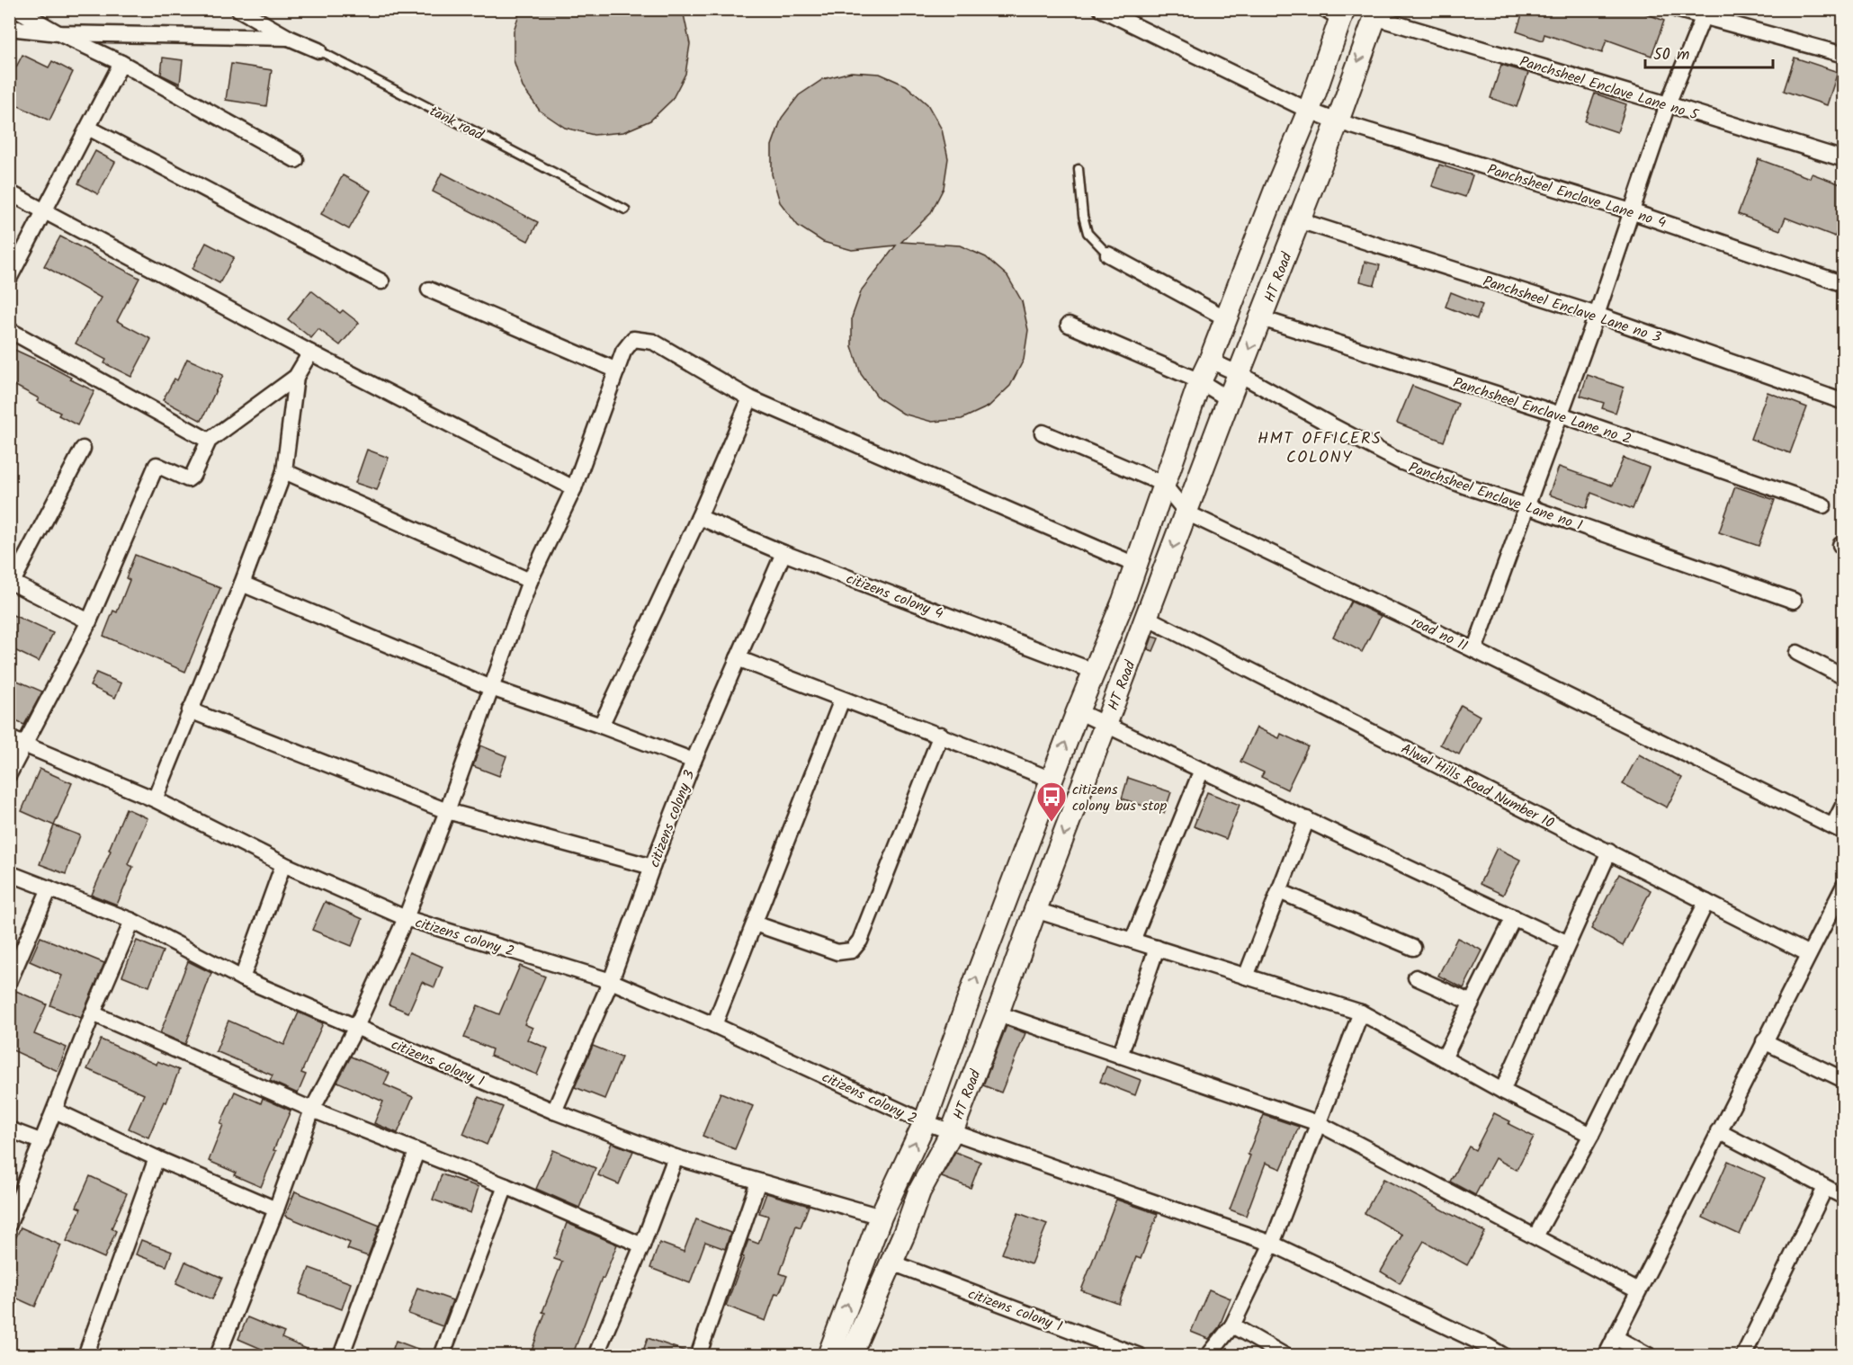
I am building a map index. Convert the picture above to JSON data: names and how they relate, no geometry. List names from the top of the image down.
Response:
{
  "streets": {
    "street": [
      "Panchsheel Enclave Lane no 5",
      "tank road",
      "Panchsheel Enclave Lane no 4",
      "HT Road",
      "Panchsheel Enclave Lane no 3",
      "Panchsheel Enclave Lane no 2",
      "Panchsheel Enclave Lane no 1",
      "citizens colony 4",
      "road no 11",
      "Alwal Hills Road Number 10",
      "citizens colony 3",
      "citizens colony 2",
      "citizens colony 1"
    ]
  },
  "crossings": [
    ["Panchsheel Enclave Lane no 5", "HT Road"],
    ["Panchsheel Enclave Lane no 4", "HT Road"],
    ["HT Road", "Panchsheel Enclave Lane no 3"],
    ["HT Road", "Panchsheel Enclave Lane no 2"],
    ["HT Road", "Panchsheel Enclave Lane no 1"],
    ["HT Road", "citizens colony 4"],
    ["HT Road", "road no 11"],
    ["HT Road", "Alwal Hills Road Number 10"],
    ["HT Road", "citizens colony 2"],
    ["HT Road", "citizens colony 1"],
    ["citizens colony 4", "citizens colony 3"],
    ["citizens colony 3", "citizens colony 2"],
    ["citizens colony 3", "citizens colony 1"]
  ],
  "districts": ["HMT OFFICERS COLONY"],
  "places": {
    "bus stop": ["citizens colony bus stop"]
  },
  "scale_bar": "50 m"
}
